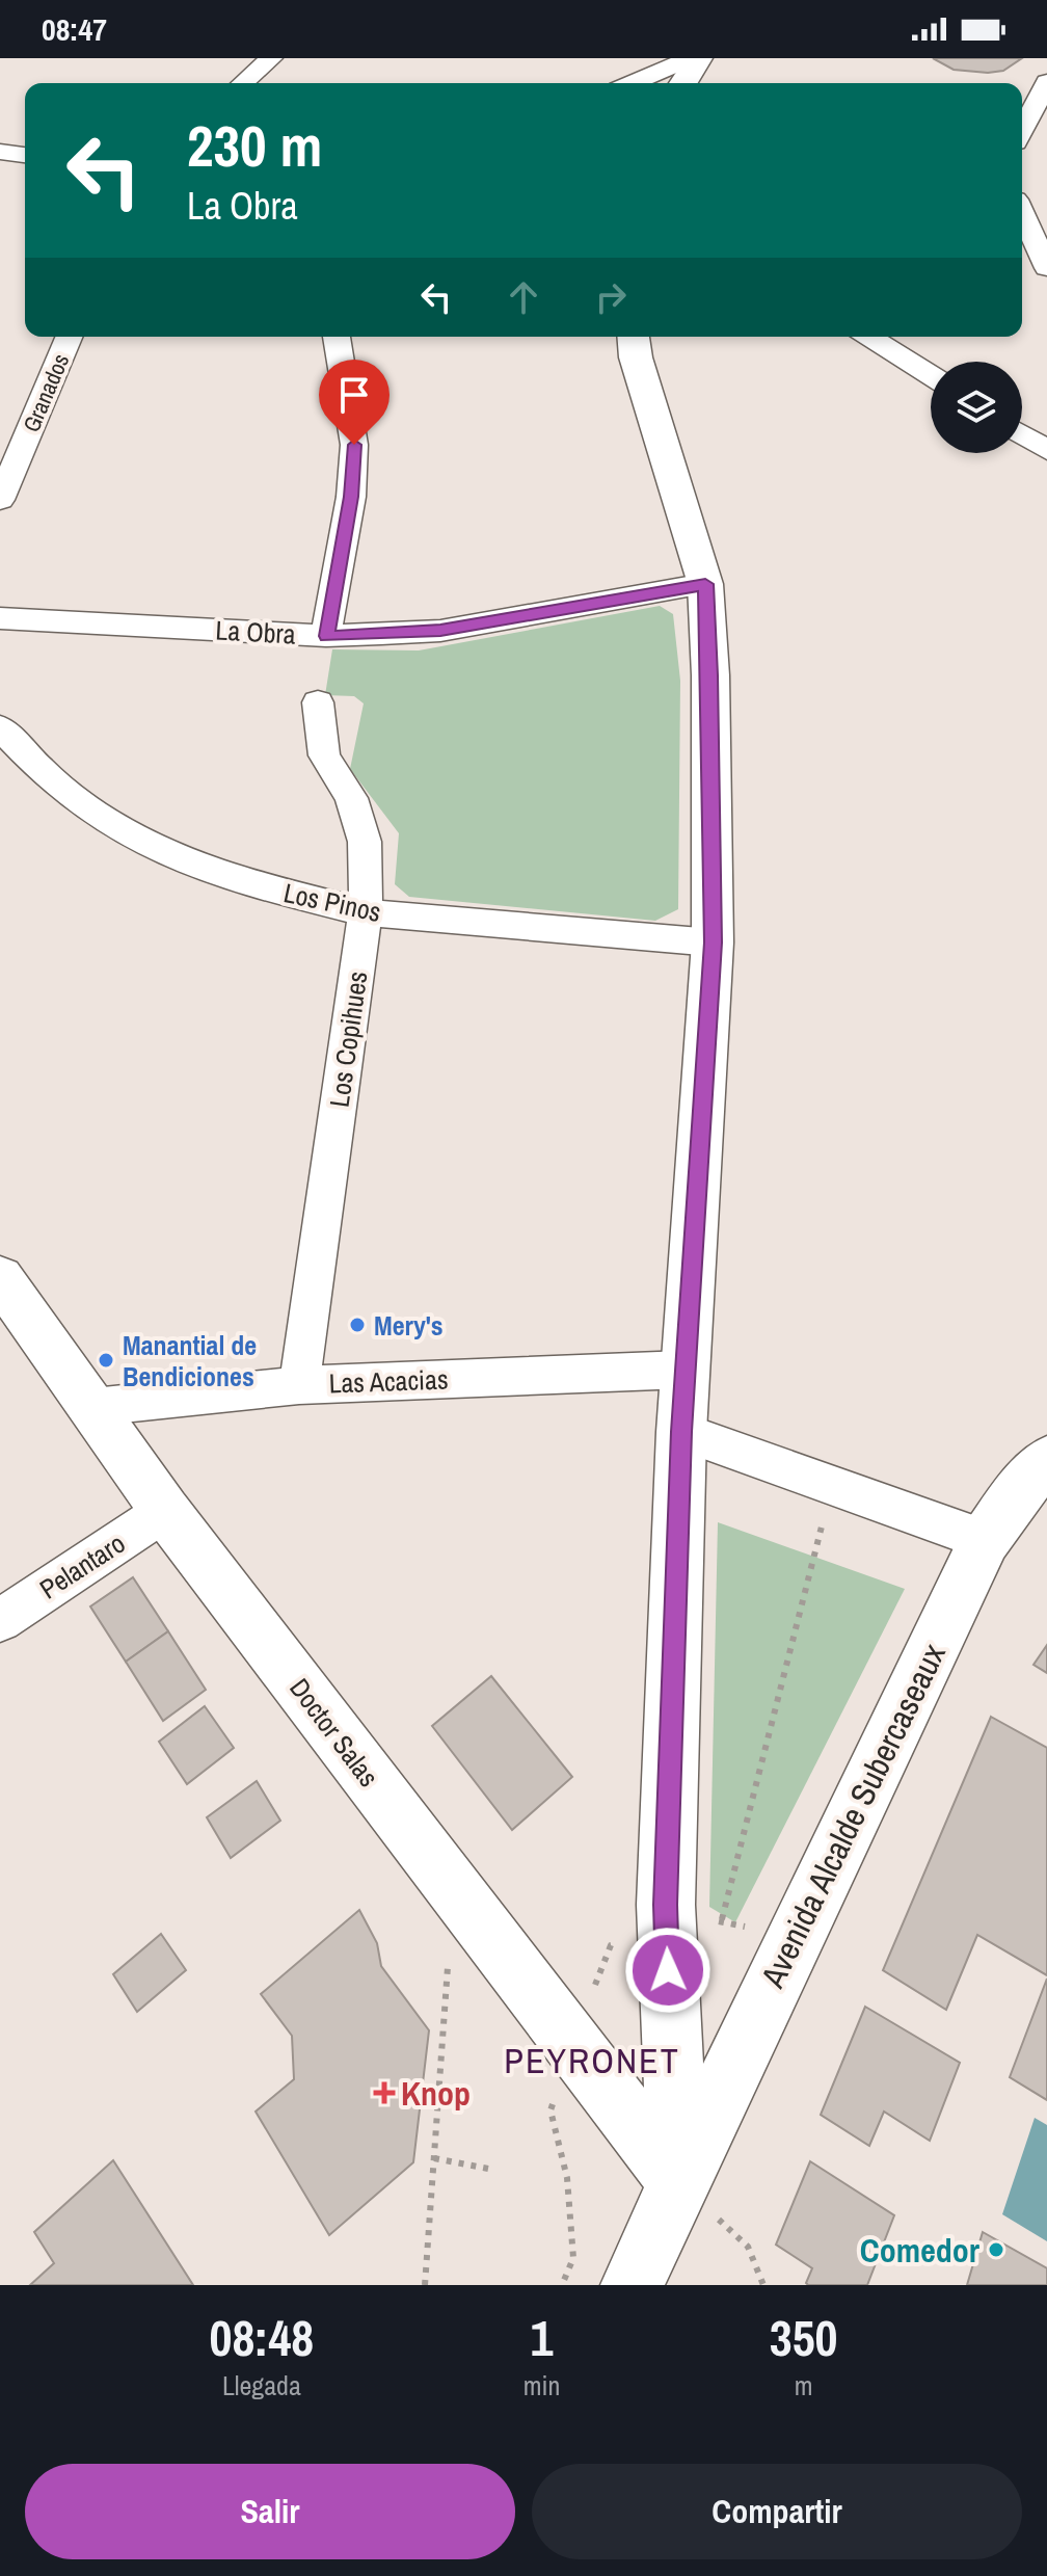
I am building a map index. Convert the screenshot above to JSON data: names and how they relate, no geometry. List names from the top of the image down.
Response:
{
  "streets": {
    "main road": ["Doctor Salas", "Avenida Alcalde Subercaseaux"],
    "street": [
      "Granados",
      "La Obra",
      "Los Pinos",
      "Los Copihues",
      "Las Acacias",
      "Pelantaro"
    ]
  },
  "crossings": [
    ["Los Pinos", "Los Copihues"],
    ["Los Copihues", "Las Acacias"],
    ["Las Acacias", "Doctor Salas"],
    ["Pelantaro", "Doctor Salas"],
    ["Doctor Salas", "Avenida Alcalde Subercaseaux"]
  ],
  "districts": ["PEYRONET"],
  "places": {
    "other": ["Mery's", "Manantial de Bendiciones", "Comedor"],
    "health": ["Knop"]
  },
  "page": {
    "status": "08:47",
    "turn": ["230 m", "La Obra"],
    "eta": [
      "08:48",
      "Llegada",
      "1",
      "min",
      "350",
      "m"
    ],
    "buttons": ["Salir", "Compartir"]
  }
}
